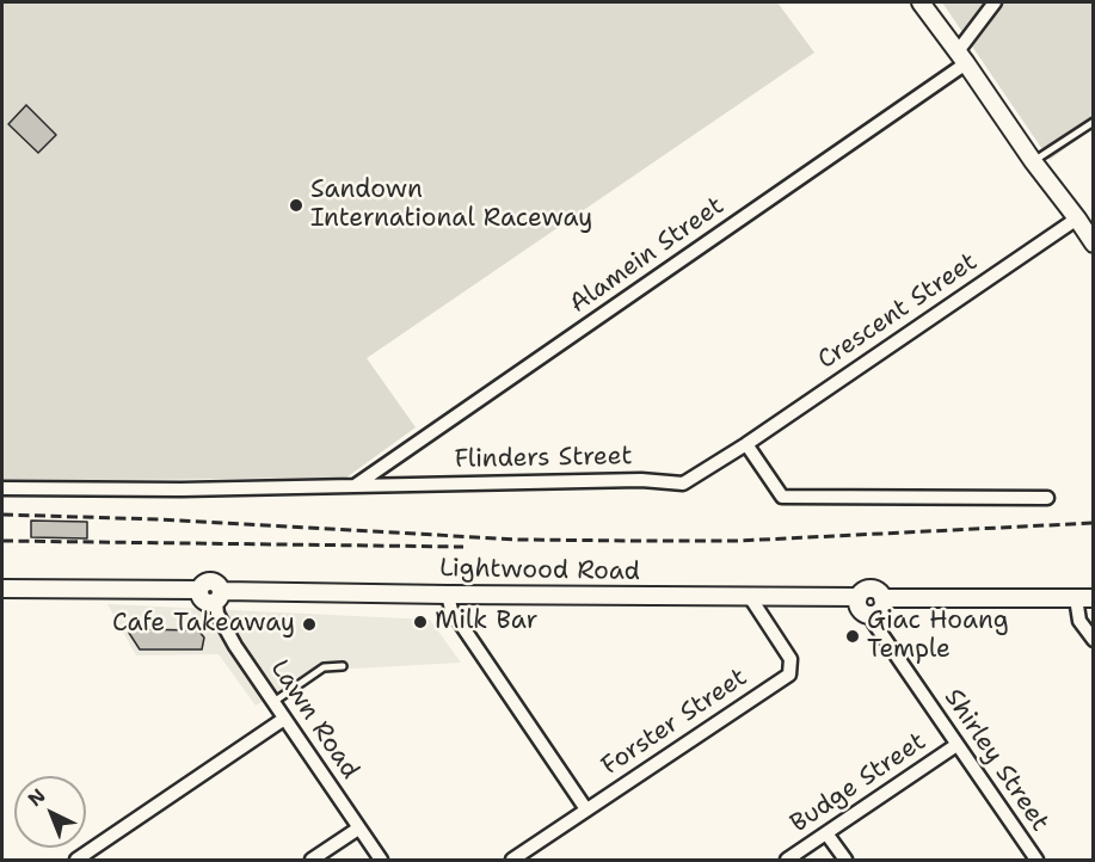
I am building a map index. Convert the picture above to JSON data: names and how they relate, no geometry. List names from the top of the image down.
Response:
{
  "streets": {
    "main road": ["Lightwood Road"],
    "street": [
      "Alamein Street",
      "Crescent Street",
      "Flinders Street",
      "Lawn Road",
      "Forster Street",
      "Shirley Street",
      "Budge Street"
    ]
  },
  "crossings": [
    ["Alamein Street", "Flinders Street"],
    ["Crescent Street", "Flinders Street"],
    ["Lightwood Road", "Lawn Road"],
    ["Lightwood Road", "Forster Street"],
    ["Lightwood Road", "Shirley Street"],
    ["Shirley Street", "Budge Street"]
  ],
  "places": [
    "Sandown International Raceway",
    "Milk Bar",
    "Cafe Takeaway",
    "Giac Hoang Temple"
  ],
  "north": "top left"
}
